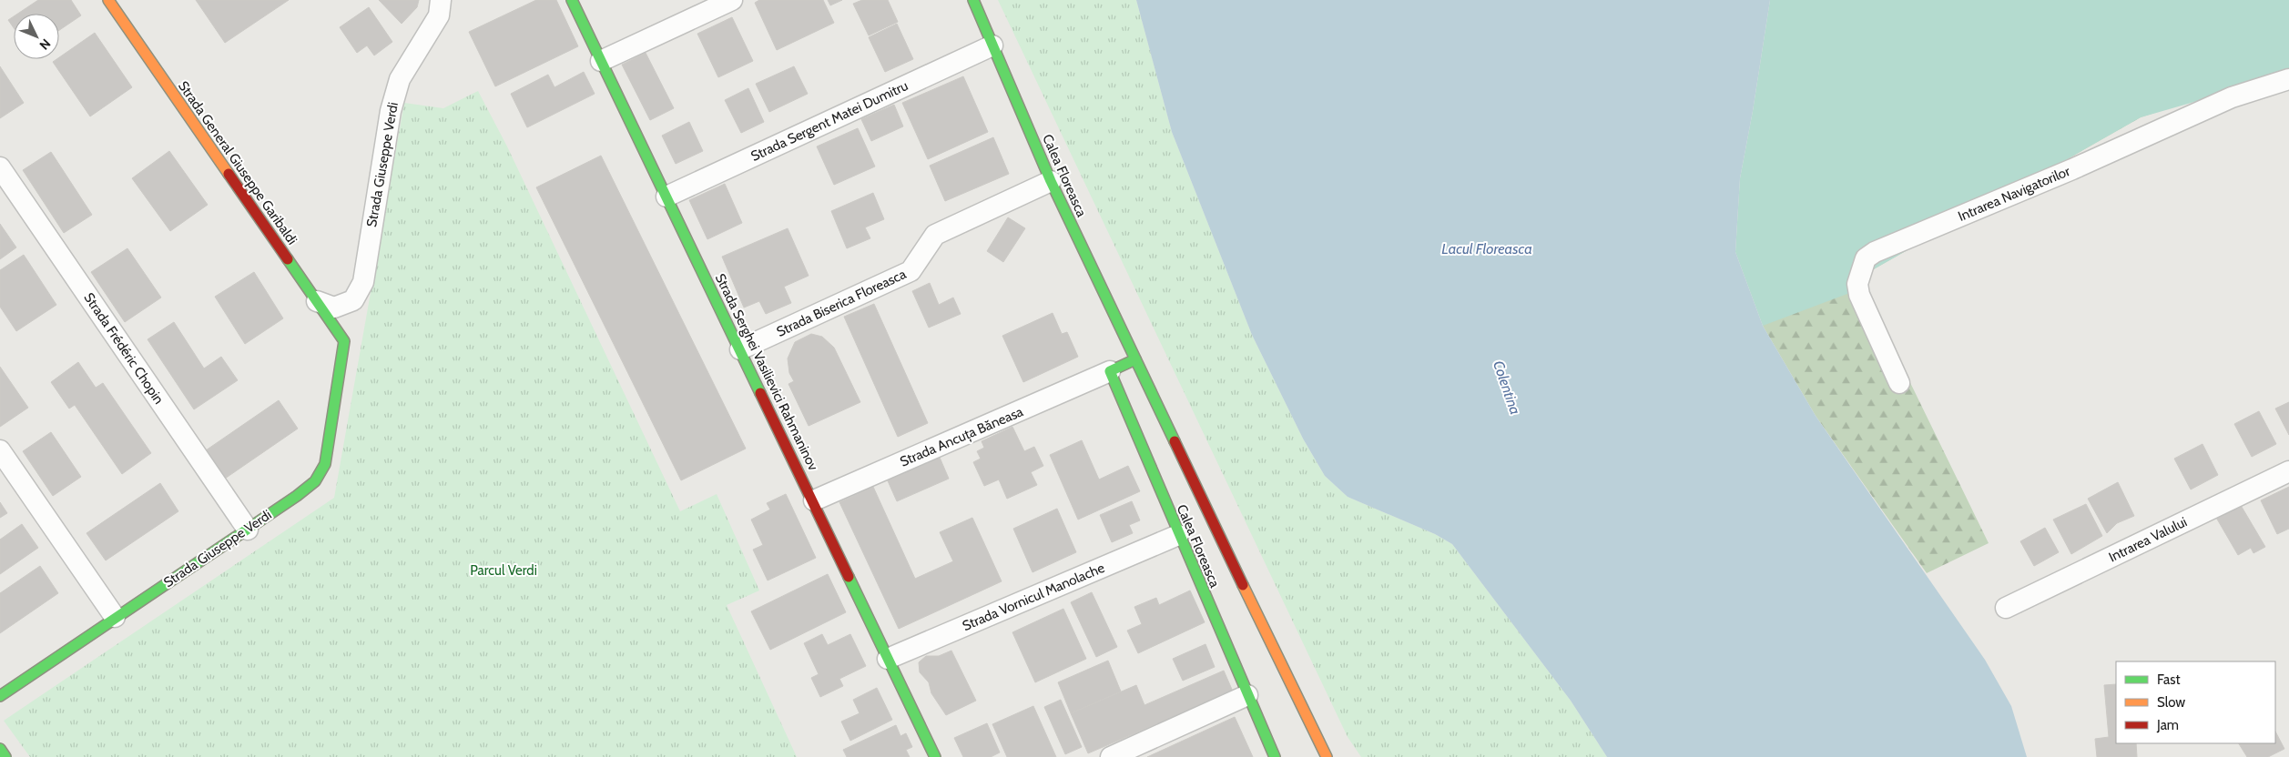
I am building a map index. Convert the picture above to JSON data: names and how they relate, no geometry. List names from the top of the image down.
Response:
{
  "streets": {
    "street": [
      "Strada Sergent Matei Dumitru",
      "Strada General Giuseppe Garibaldi",
      "Strada Giuseppe Verdi",
      "Calea Floreasca",
      "Intrarea Navigatorilor",
      "Strada Biserica Floreasca",
      "Strada Frédéric Chopin",
      "Strada Serghei Vasilievici Rahmaninov",
      "Strada Ancuța Băneasa",
      "Intrarea Valului",
      "Strada Vornicul Manolache"
    ]
  },
  "crossings": [
    ["Strada Sergent Matei Dumitru", "Calea Floreasca"],
    ["Strada Sergent Matei Dumitru", "Strada Serghei Vasilievici Rahmaninov"],
    ["Strada General Giuseppe Garibaldi", "Strada Giuseppe Verdi"],
    ["Strada Giuseppe Verdi", "Strada Frédéric Chopin"],
    ["Calea Floreasca", "Strada Biserica Floreasca"],
    ["Calea Floreasca", "Strada Ancuța Băneasa"],
    ["Calea Floreasca", "Strada Vornicul Manolache"],
    ["Strada Biserica Floreasca", "Strada Serghei Vasilievici Rahmaninov"],
    ["Strada Serghei Vasilievici Rahmaninov", "Strada Ancuța Băneasa"],
    ["Strada Serghei Vasilievici Rahmaninov", "Strada Vornicul Manolache"]
  ],
  "water": ["Lacul Floreasca", "Colentina"],
  "parks": ["Parcul Verdi"],
  "legend": ["Fast", "Slow", "Jam"],
  "north": "bottom right"
}
